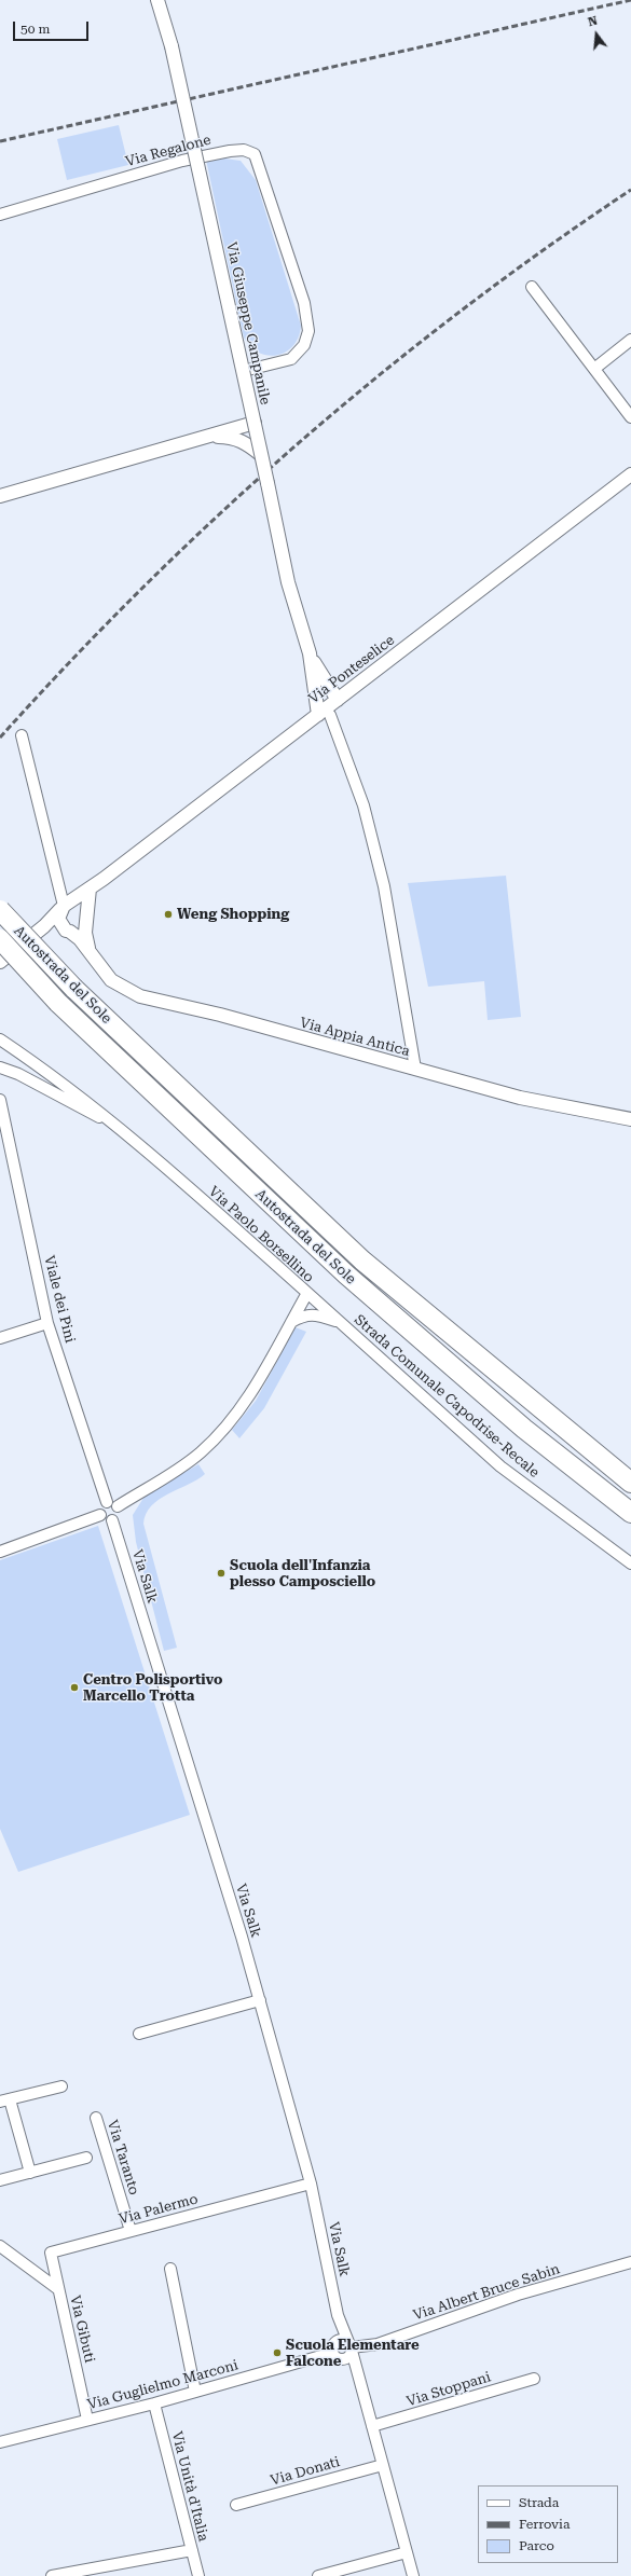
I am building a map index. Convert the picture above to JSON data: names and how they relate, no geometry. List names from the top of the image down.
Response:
{
  "streets": {
    "highway": ["Autostrada del Sole"],
    "street": [
      "Via Regalone",
      "Via Giuseppe Campanile",
      "Via Ponteselice",
      "Via Appia Antica",
      "Via Paolo Borsellino",
      "Viale dei Pini",
      "Strada Comunale Capodrise-Recale",
      "Via Salk",
      "Via Taranto",
      "Via Palermo",
      "Via Albert Bruce Sabin",
      "Via Gibuti",
      "Via Guglielmo Marconi",
      "Via Stoppani",
      "Via Donati",
      "Via Unità d'Italia"
    ]
  },
  "crossings": [
    ["Via Regalone", "Via Giuseppe Campanile"],
    ["Via Giuseppe Campanile", "Via Ponteselice"],
    ["Via Ponteselice", "Via Appia Antica"],
    ["Via Paolo Borsellino", "Viale dei Pini"],
    ["Via Paolo Borsellino", "Strada Comunale Capodrise-Recale"],
    ["Via Paolo Borsellino", "Via Salk"],
    ["Viale dei Pini", "Via Salk"],
    ["Via Salk", "Via Palermo"],
    ["Via Salk", "Via Albert Bruce Sabin"],
    ["Via Salk", "Via Guglielmo Marconi"],
    ["Via Salk", "Via Stoppani"],
    ["Via Salk", "Via Donati"],
    ["Via Taranto", "Via Palermo"],
    ["Via Palermo", "Via Gibuti"],
    ["Via Gibuti", "Via Guglielmo Marconi"],
    ["Via Guglielmo Marconi", "Via Unità d'Italia"]
  ],
  "places": [
    "Weng Shopping",
    "Scuola dell'Infanzia plesso Camposciello",
    "Centro Polisportivo Marcello Trotta",
    "Scuola Elementare Falcone"
  ],
  "legend": ["Strada", "Ferrovia", "Parco"],
  "scale_bar": "50 m",
  "north": "top"
}
